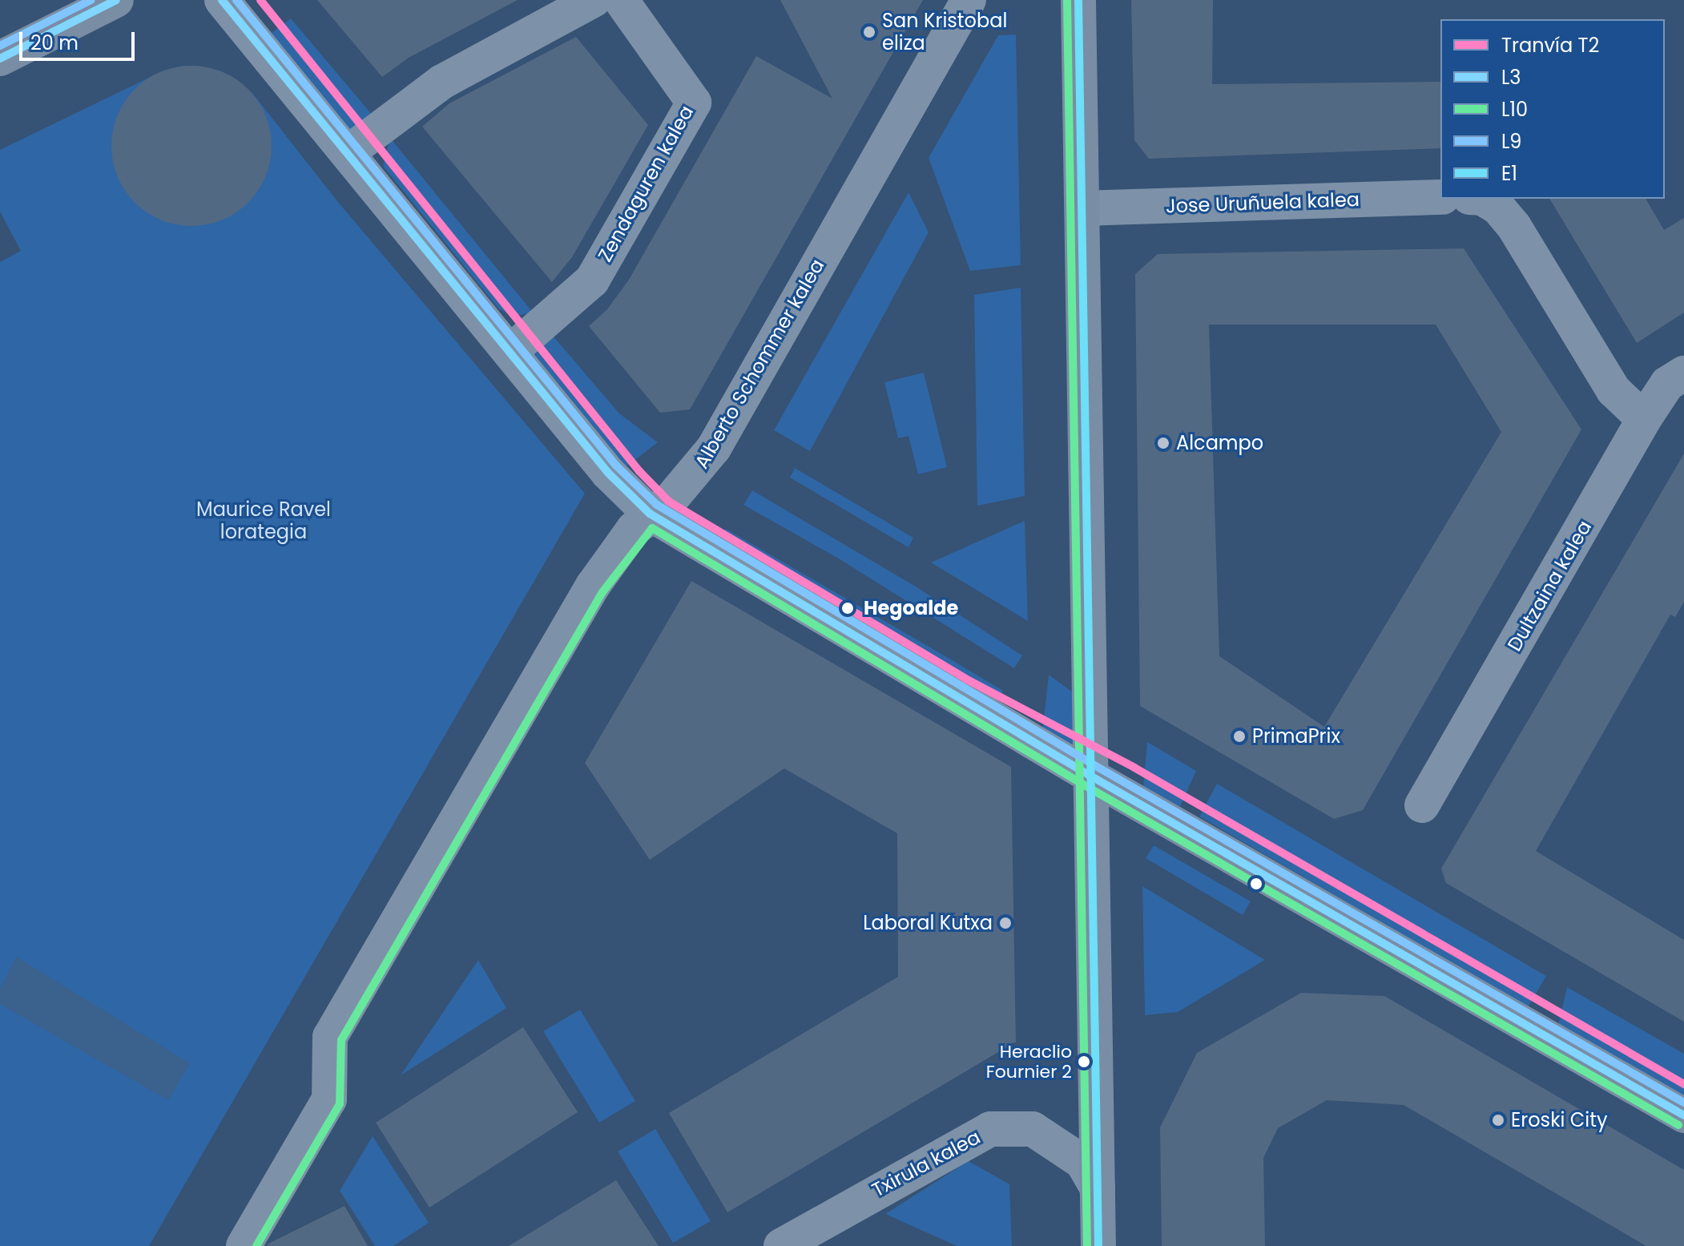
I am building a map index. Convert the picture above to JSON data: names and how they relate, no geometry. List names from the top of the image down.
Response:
{
  "streets": {
    "street": [
      "Zendaguren kalea",
      "Jose Uruñuela kalea",
      "Alberto Schommer kalea",
      "Dultzaina kalea",
      "Txirula kalea"
    ]
  },
  "parks": ["Maurice Ravel lorategia"],
  "places": [
    "San Kristobal eliza",
    "Alcampo",
    "Hegoalde",
    "PrimaPrix",
    "Laboral Kutxa",
    "Heraclio Fournier 2",
    "Eroski City"
  ],
  "lines": [
    "tram line T2",
    "transit line L3",
    "transit line L10",
    "transit line L9",
    "transit line E1"
  ],
  "legend": [
    "Tranvía T2",
    "L3",
    "L10",
    "L9",
    "E1"
  ],
  "scale_bar": "20 m"
}
